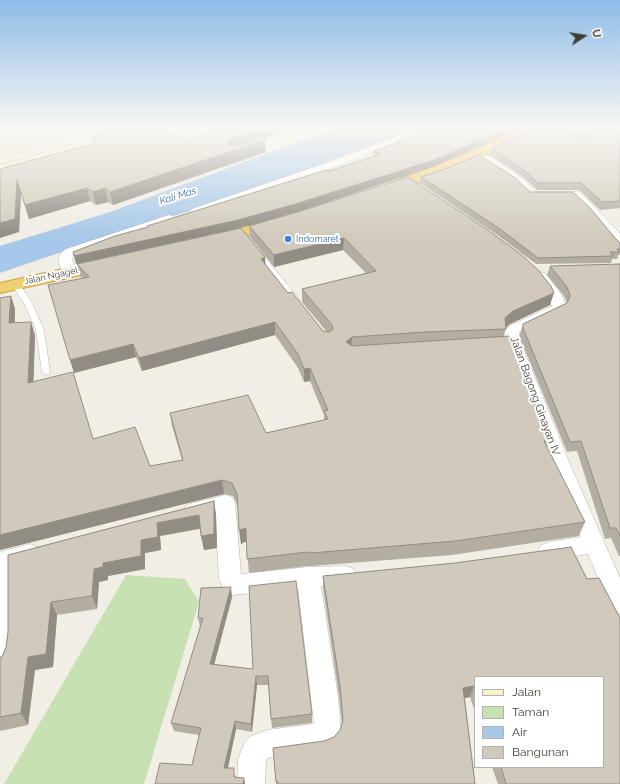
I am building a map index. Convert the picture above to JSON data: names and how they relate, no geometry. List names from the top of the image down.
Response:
{
  "streets": {
    "highway": ["Jalan Ngagel"],
    "street": ["Jalan Bagong Ginayan IV"]
  },
  "water": ["Kali Mas"],
  "places": ["Indomaret"],
  "legend": [
    "Jalan",
    "Taman",
    "Air",
    "Bangunan"
  ],
  "north": "right"
}
